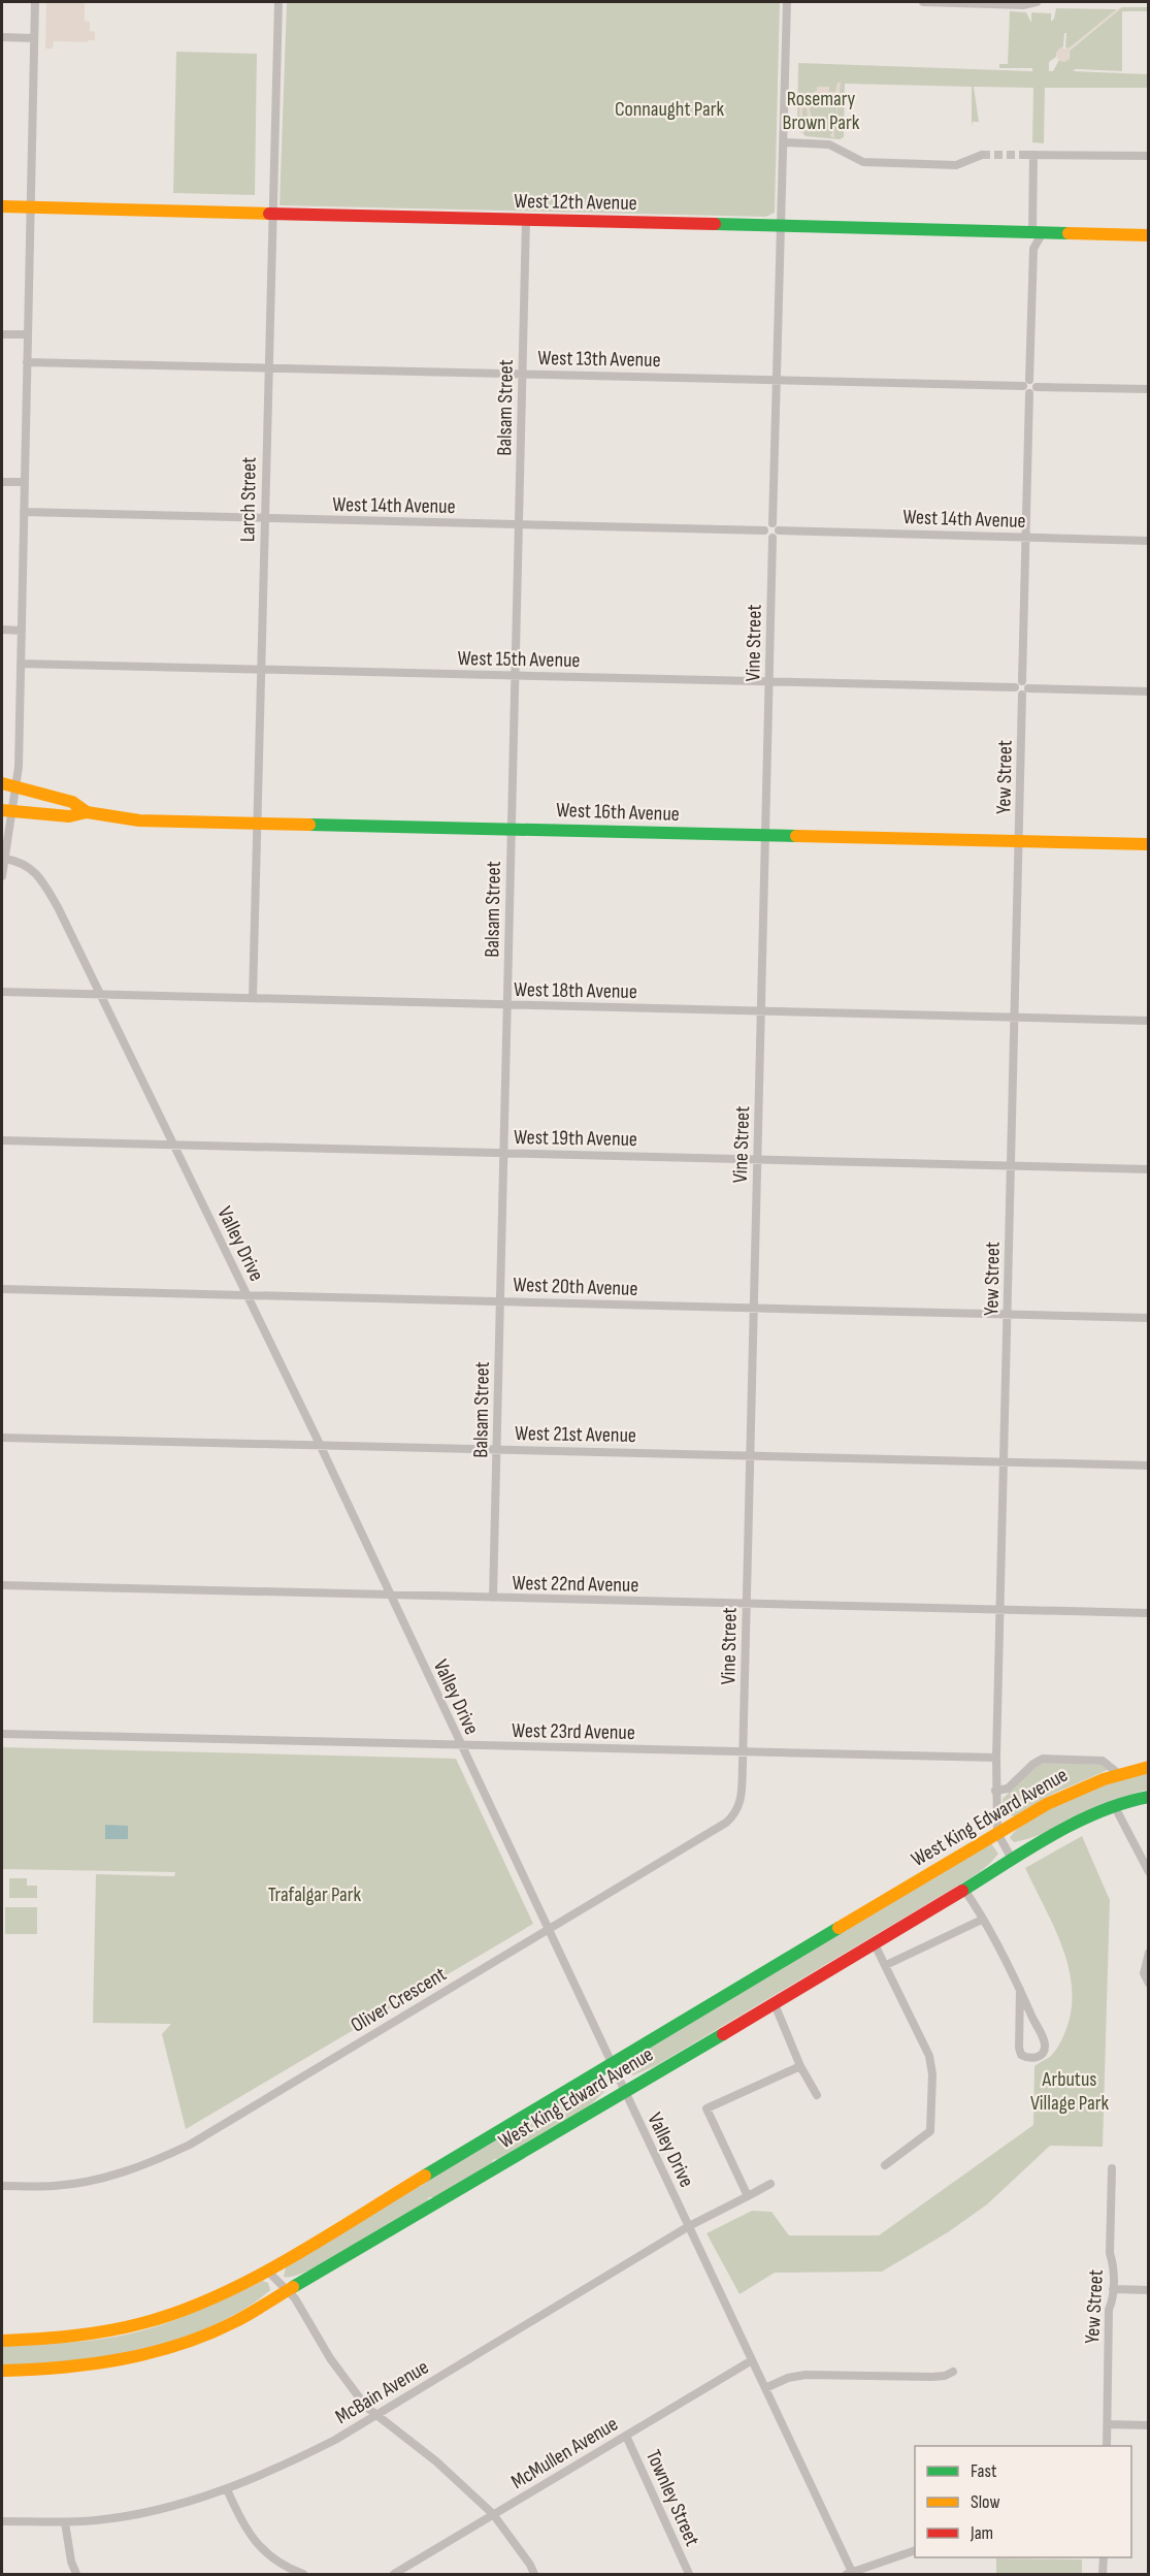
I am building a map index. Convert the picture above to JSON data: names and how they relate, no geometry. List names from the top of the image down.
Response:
{
  "streets": {
    "main road": ["West 12th Avenue", "West 16th Avenue", "West King Edward Avenue"],
    "street": [
      "West 13th Avenue",
      "Balsam Street",
      "Larch Street",
      "West 14th Avenue",
      "Vine Street",
      "West 15th Avenue",
      "Yew Street",
      "West 18th Avenue",
      "West 19th Avenue",
      "Valley Drive",
      "West 20th Avenue",
      "West 21st Avenue",
      "West 22nd Avenue",
      "West 23rd Avenue",
      "Oliver Crescent",
      "McBain Avenue",
      "McMullen Avenue",
      "Townley Street"
    ]
  },
  "crossings": [
    ["West 12th Avenue", "Balsam Street"],
    ["West 12th Avenue", "Larch Street"],
    ["West 12th Avenue", "Yew Street"],
    ["West 13th Avenue", "Balsam Street"],
    ["West 13th Avenue", "Larch Street"],
    ["West 13th Avenue", "Yew Street"],
    ["Balsam Street", "West 14th Avenue"],
    ["Balsam Street", "West 15th Avenue"],
    ["Balsam Street", "West 16th Avenue"],
    ["Balsam Street", "West 18th Avenue"],
    ["Balsam Street", "West 19th Avenue"],
    ["Balsam Street", "West 20th Avenue"],
    ["Balsam Street", "West 21st Avenue"],
    ["Balsam Street", "West 22nd Avenue"],
    ["Larch Street", "West 14th Avenue"],
    ["Larch Street", "West 15th Avenue"],
    ["Larch Street", "West 16th Avenue"],
    ["Larch Street", "West 18th Avenue"],
    ["West 14th Avenue", "Yew Street"],
    ["Vine Street", "West 15th Avenue"],
    ["Vine Street", "West 16th Avenue"],
    ["Vine Street", "West 18th Avenue"],
    ["Vine Street", "West 19th Avenue"],
    ["Vine Street", "West 20th Avenue"],
    ["Vine Street", "West 21st Avenue"],
    ["Vine Street", "West 22nd Avenue"],
    ["Vine Street", "West 23rd Avenue"],
    ["Vine Street", "Oliver Crescent"],
    ["West 15th Avenue", "Yew Street"],
    ["Yew Street", "West 16th Avenue"],
    ["Yew Street", "West 18th Avenue"],
    ["Yew Street", "West 19th Avenue"],
    ["Yew Street", "West 20th Avenue"],
    ["Yew Street", "West 21st Avenue"],
    ["Yew Street", "West 22nd Avenue"],
    ["Yew Street", "West 23rd Avenue"],
    ["Yew Street", "West King Edward Avenue"],
    ["West 18th Avenue", "Valley Drive"],
    ["West 19th Avenue", "Valley Drive"],
    ["Valley Drive", "West 20th Avenue"],
    ["Valley Drive", "West 21st Avenue"],
    ["Valley Drive", "West 22nd Avenue"],
    ["Valley Drive", "West 23rd Avenue"],
    ["Valley Drive", "West King Edward Avenue"],
    ["Valley Drive", "Oliver Crescent"],
    ["Valley Drive", "McBain Avenue"],
    ["Valley Drive", "McMullen Avenue"],
    ["West 23rd Avenue", "Oliver Crescent"],
    ["McMullen Avenue", "Townley Street"]
  ],
  "parks": [
    "Rosemary Brown Park",
    "Connaught Park",
    "Trafalgar Park",
    "Arbutus Village Park"
  ],
  "legend": ["Fast", "Slow", "Jam"]
}
